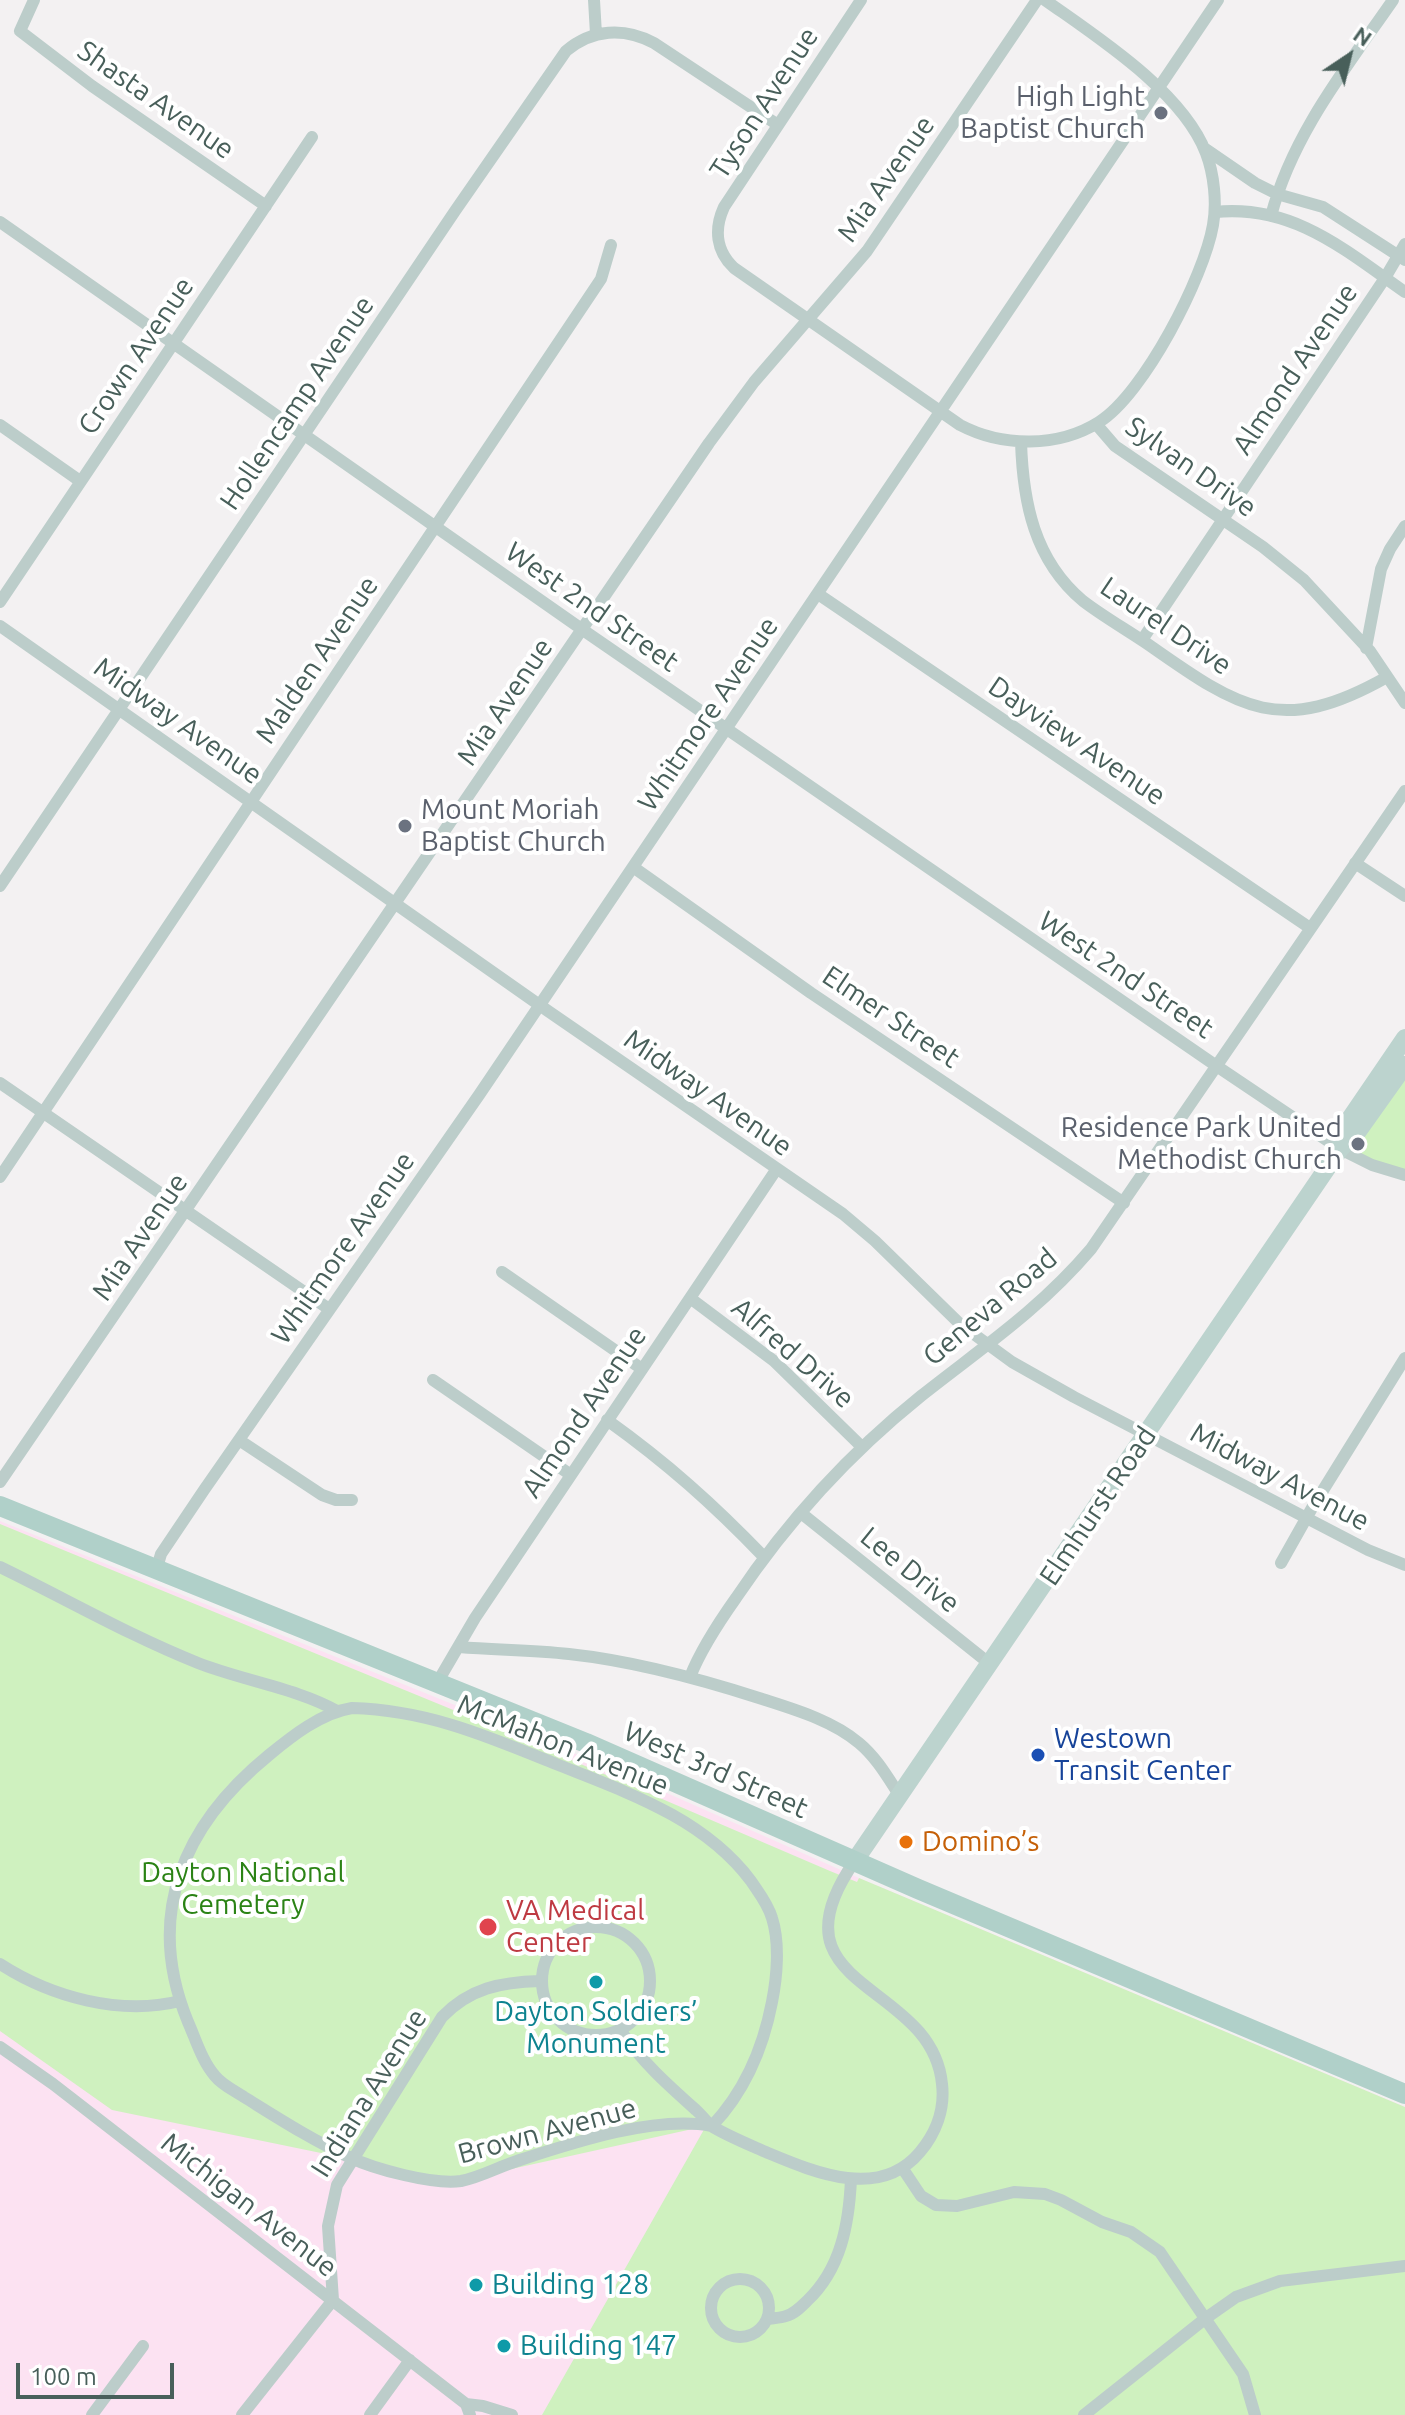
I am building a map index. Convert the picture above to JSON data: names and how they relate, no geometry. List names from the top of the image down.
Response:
{
  "streets": {
    "main road": ["West 3rd Street"],
    "street": [
      "Shasta Avenue",
      "Tyson Avenue",
      "Mia Avenue",
      "Crown Avenue",
      "Almond Avenue",
      "Hollencamp Avenue",
      "Sylvan Drive",
      "West 2nd Street",
      "Laurel Drive",
      "Malden Avenue",
      "Whitmore Avenue",
      "Midway Avenue",
      "Dayview Avenue",
      "Elmer Street",
      "Geneva Road",
      "Alfred Drive",
      "Elmhurst Road",
      "Lee Drive",
      "McMahon Avenue",
      "Indiana Avenue",
      "Brown Avenue",
      "Michigan Avenue"
    ]
  },
  "crossings": [
    ["Shasta Avenue", "Crown Avenue"],
    ["Tyson Avenue", "Sylvan Drive"],
    ["Mia Avenue", "Sylvan Drive"],
    ["Mia Avenue", "West 2nd Street"],
    ["Mia Avenue", "Midway Avenue"],
    ["Crown Avenue", "West 2nd Street"],
    ["Almond Avenue", "Sylvan Drive"],
    ["Almond Avenue", "Laurel Drive"],
    ["Almond Avenue", "Midway Avenue"],
    ["Almond Avenue", "Alfred Drive"],
    ["Almond Avenue", "West 3rd Street"],
    ["Hollencamp Avenue", "West 2nd Street"],
    ["Hollencamp Avenue", "Midway Avenue"],
    ["Sylvan Drive", "Laurel Drive"],
    ["Sylvan Drive", "Whitmore Avenue"],
    ["West 2nd Street", "Malden Avenue"],
    ["West 2nd Street", "Whitmore Avenue"],
    ["West 2nd Street", "Geneva Road"],
    ["West 2nd Street", "Elmhurst Road"],
    ["Malden Avenue", "Midway Avenue"],
    ["Whitmore Avenue", "Midway Avenue"],
    ["Whitmore Avenue", "Dayview Avenue"],
    ["Whitmore Avenue", "Elmer Street"],
    ["Whitmore Avenue", "West 3rd Street"],
    ["Midway Avenue", "Geneva Road"],
    ["Midway Avenue", "Elmhurst Road"],
    ["Dayview Avenue", "Geneva Road"],
    ["Elmer Street", "Geneva Road"],
    ["Geneva Road", "Alfred Drive"],
    ["Geneva Road", "Lee Drive"],
    ["Elmhurst Road", "Lee Drive"],
    ["Elmhurst Road", "West 3rd Street"],
    ["McMahon Avenue", "Brown Avenue"],
    ["Indiana Avenue", "Brown Avenue"],
    ["Indiana Avenue", "Michigan Avenue"]
  ],
  "parks": ["Dayton National Cemetery"],
  "places": [
    "High Light Baptist Church",
    "Mount Moriah Baptist Church",
    "Residence Park United Methodist Church",
    "Westown Transit Center",
    "Domino’s",
    "VA Medical Center",
    "Dayton Soldiers’ Monument",
    "Building 128",
    "Building 147"
  ],
  "scale_bar": "100 m",
  "north": "top right"
}
